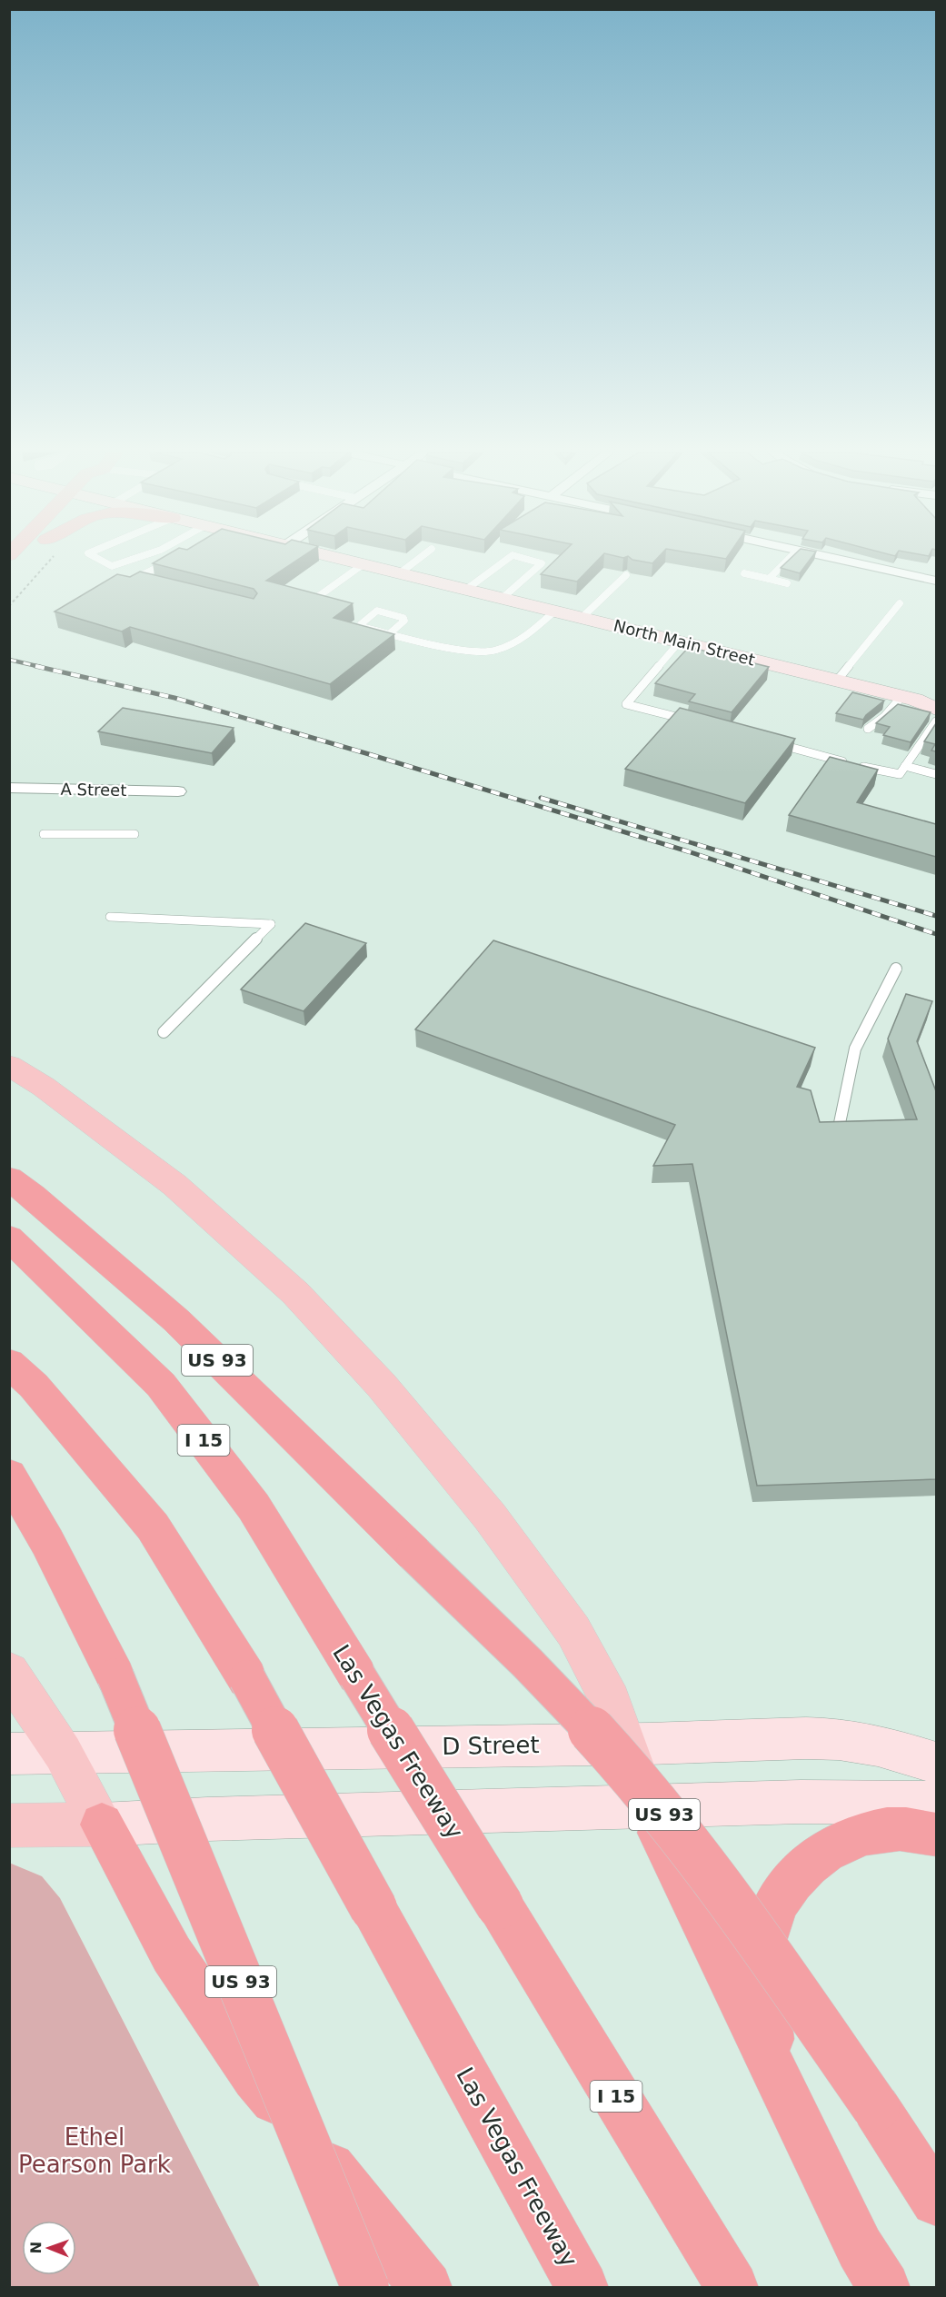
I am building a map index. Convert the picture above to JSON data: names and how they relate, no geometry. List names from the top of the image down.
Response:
{
  "streets": {
    "highway": ["US 93", "I 15", "Las Vegas Freeway"],
    "main road": ["North Main Street", "D Street"],
    "street": ["A Street"]
  },
  "parks": ["Ethel Pearson Park"],
  "north": "left"
}
